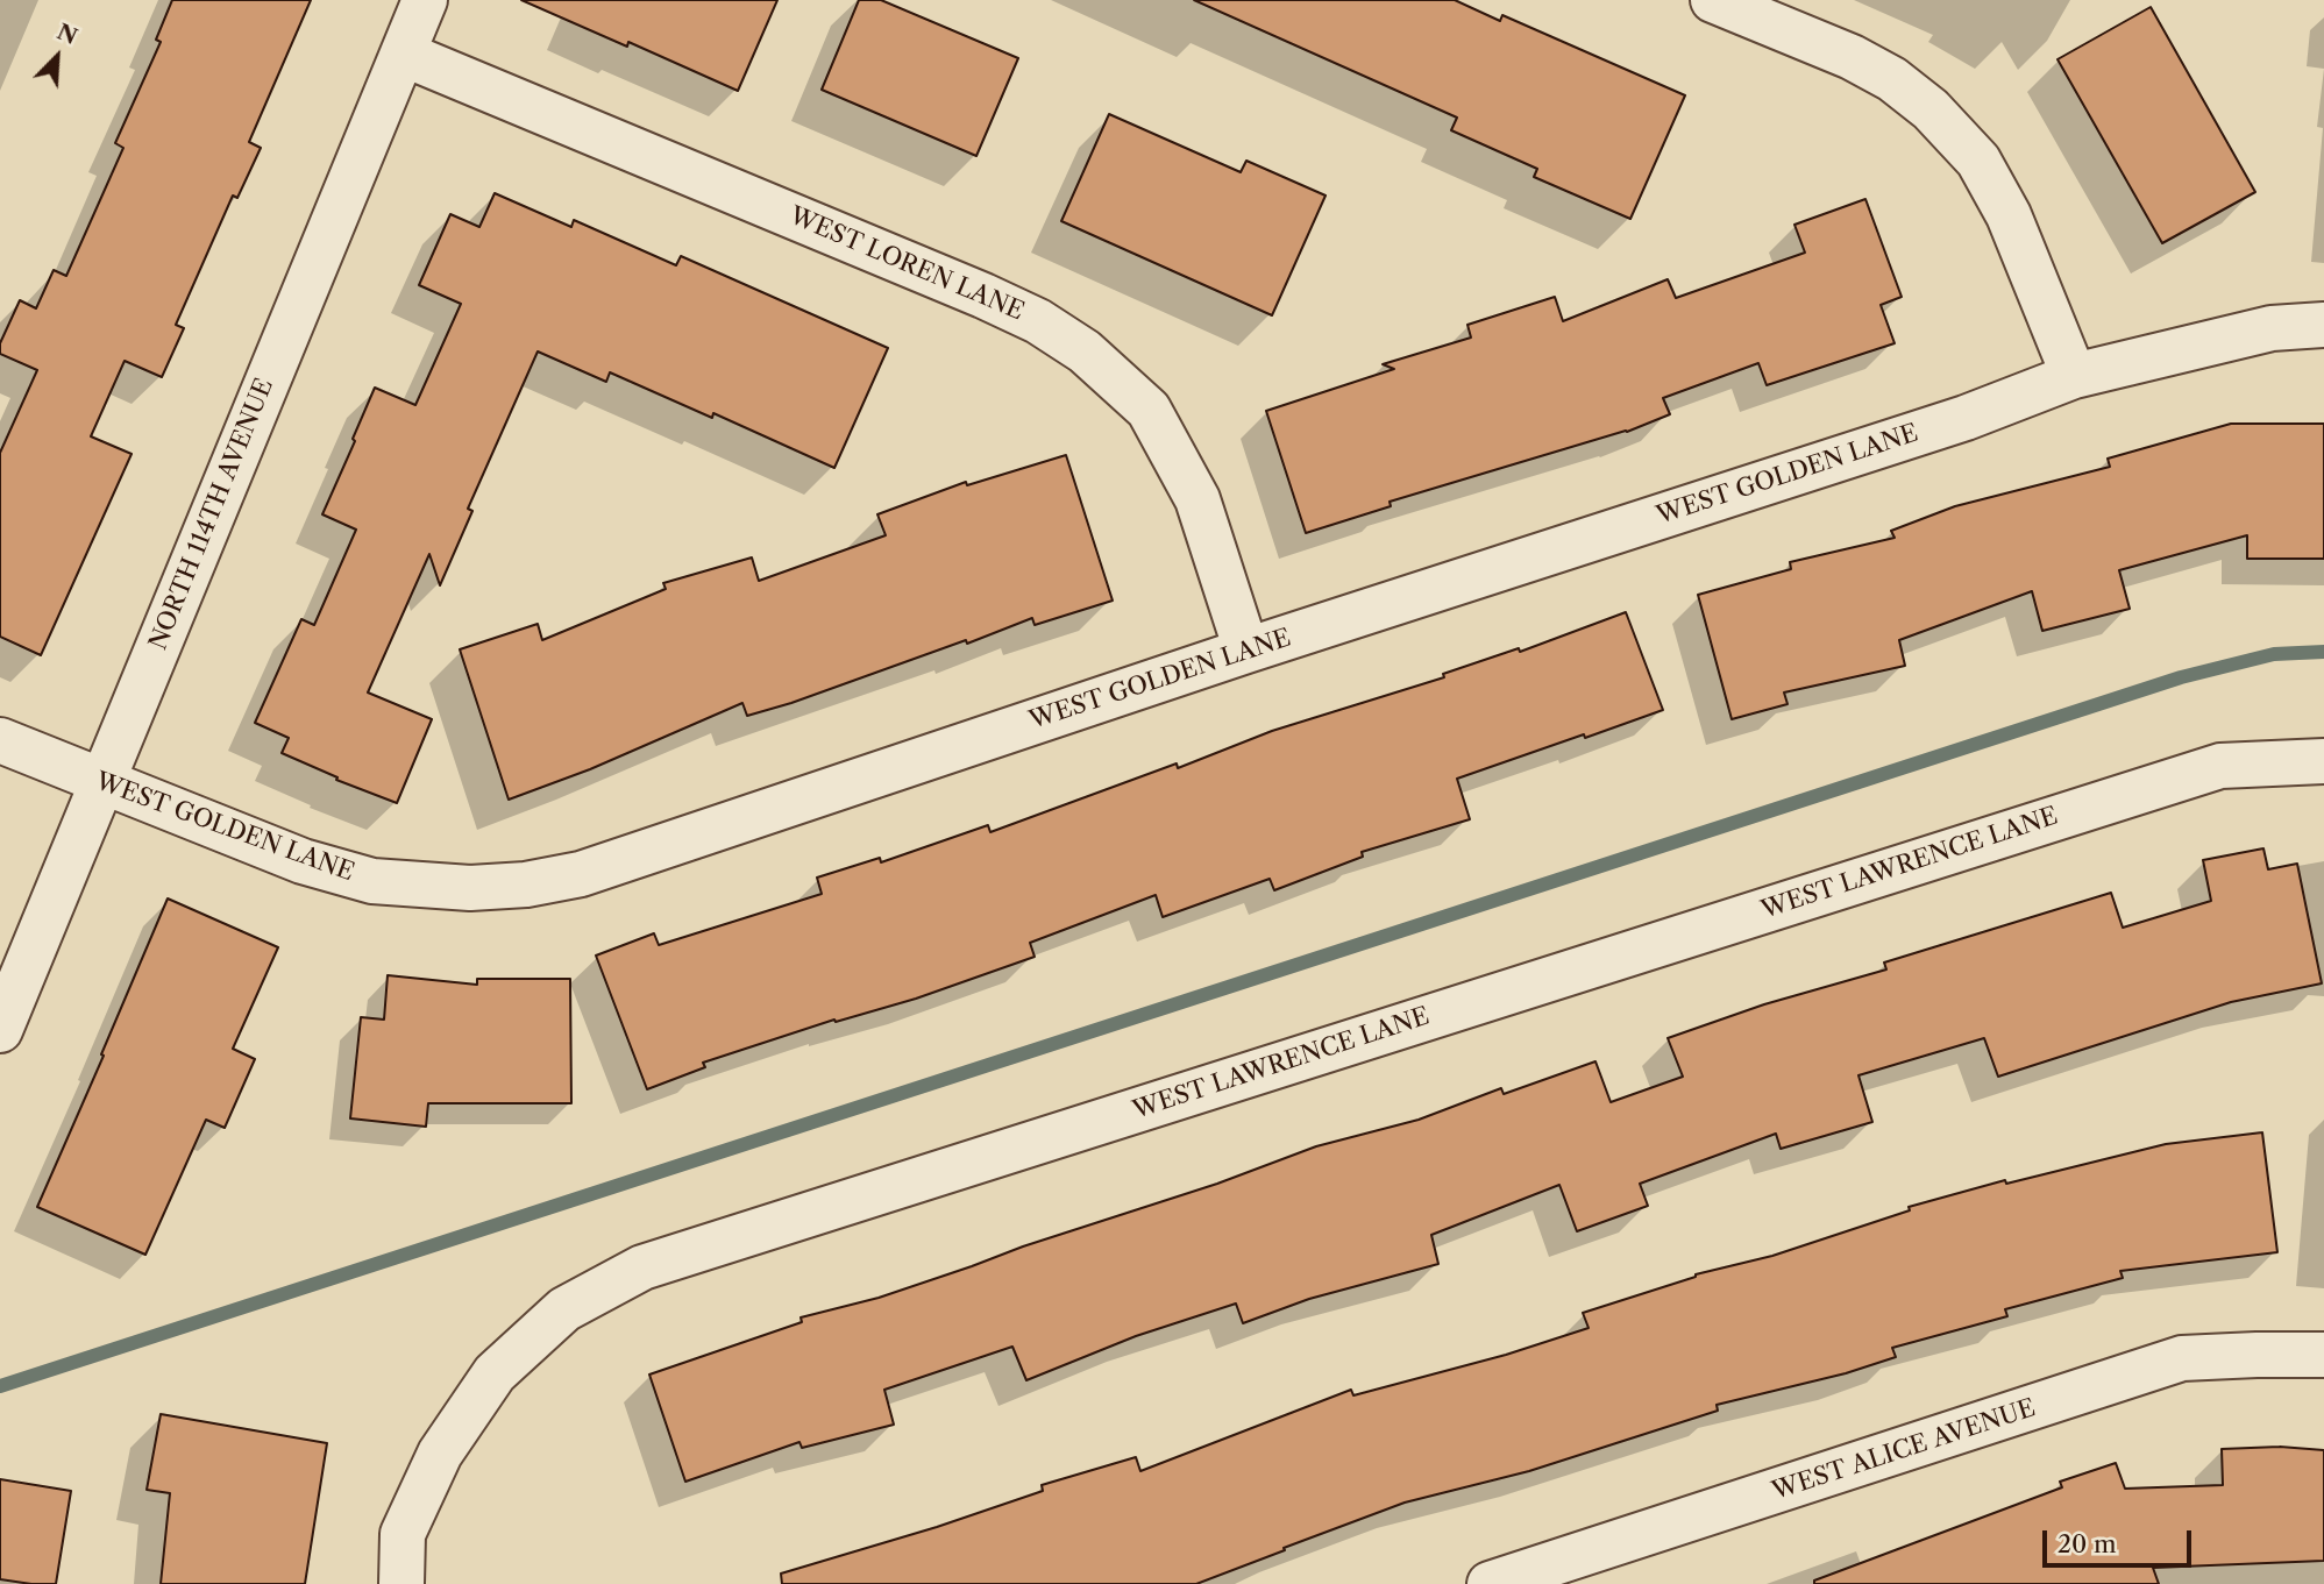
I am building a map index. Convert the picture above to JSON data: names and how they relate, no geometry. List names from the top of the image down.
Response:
{
  "streets": {
    "street": [
      "WEST LOREN LANE",
      "WEST GOLDEN LANE",
      "NORTH 114TH AVENUE",
      "WEST LAWRENCE LANE",
      "WEST ALICE AVENUE"
    ]
  },
  "crossings": [
    ["WEST LOREN LANE", "WEST GOLDEN LANE"],
    ["WEST LOREN LANE", "NORTH 114TH AVENUE"],
    ["WEST GOLDEN LANE", "NORTH 114TH AVENUE"]
  ],
  "scale_bar": "20 m",
  "north": "top right"
}
